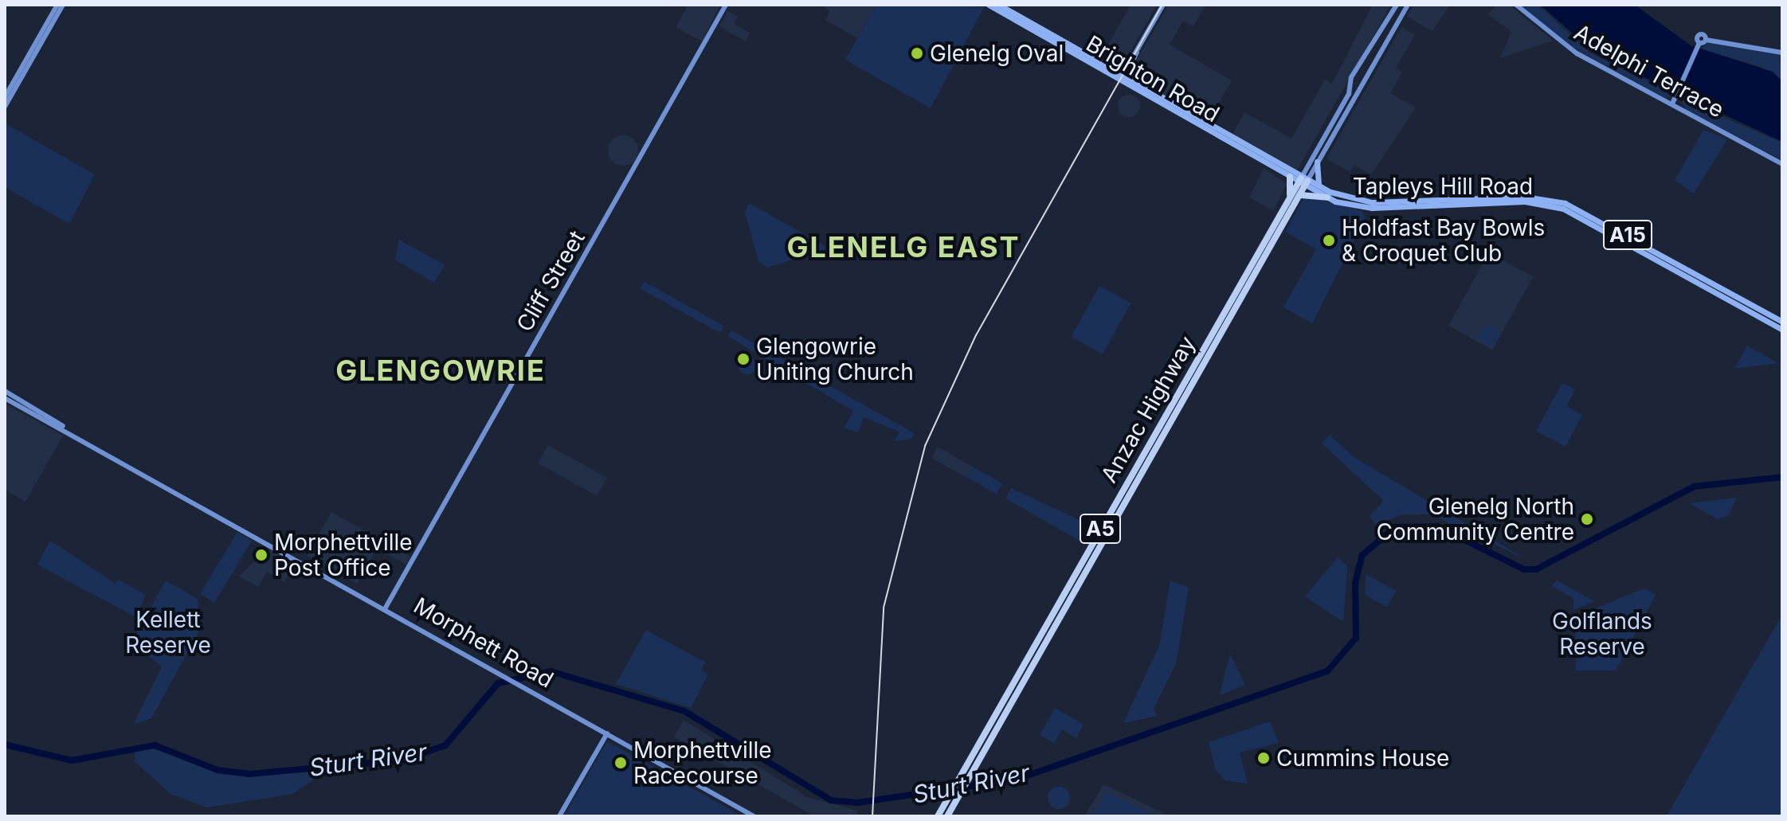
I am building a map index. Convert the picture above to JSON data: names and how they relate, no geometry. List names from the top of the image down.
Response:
{
  "streets": {
    "highway": ["Anzac Highway", "A5"],
    "main road": ["Brighton Road", "Tapleys Hill Road", "A15"],
    "street": ["Adelphi Terrace", "Cliff Street", "Morphett Road"]
  },
  "crossings": [
    ["Brighton Road", "Tapleys Hill Road"],
    ["Brighton Road", "Anzac Highway"],
    ["Tapleys Hill Road", "Anzac Highway"],
    ["Cliff Street", "Morphett Road"]
  ],
  "districts": ["GLENELG EAST", "GLENGOWRIE"],
  "water": ["Sturt River"],
  "parks": ["Kellett Reserve", "Golflands Reserve"],
  "places": [
    "Glenelg Oval",
    "Holdfast Bay Bowls & Croquet Club",
    "Glengowrie Uniting Church",
    "Glenelg North Community Centre",
    "Morphettville Post Office",
    "Cummins House",
    "Morphettville Racecourse"
  ]
}
